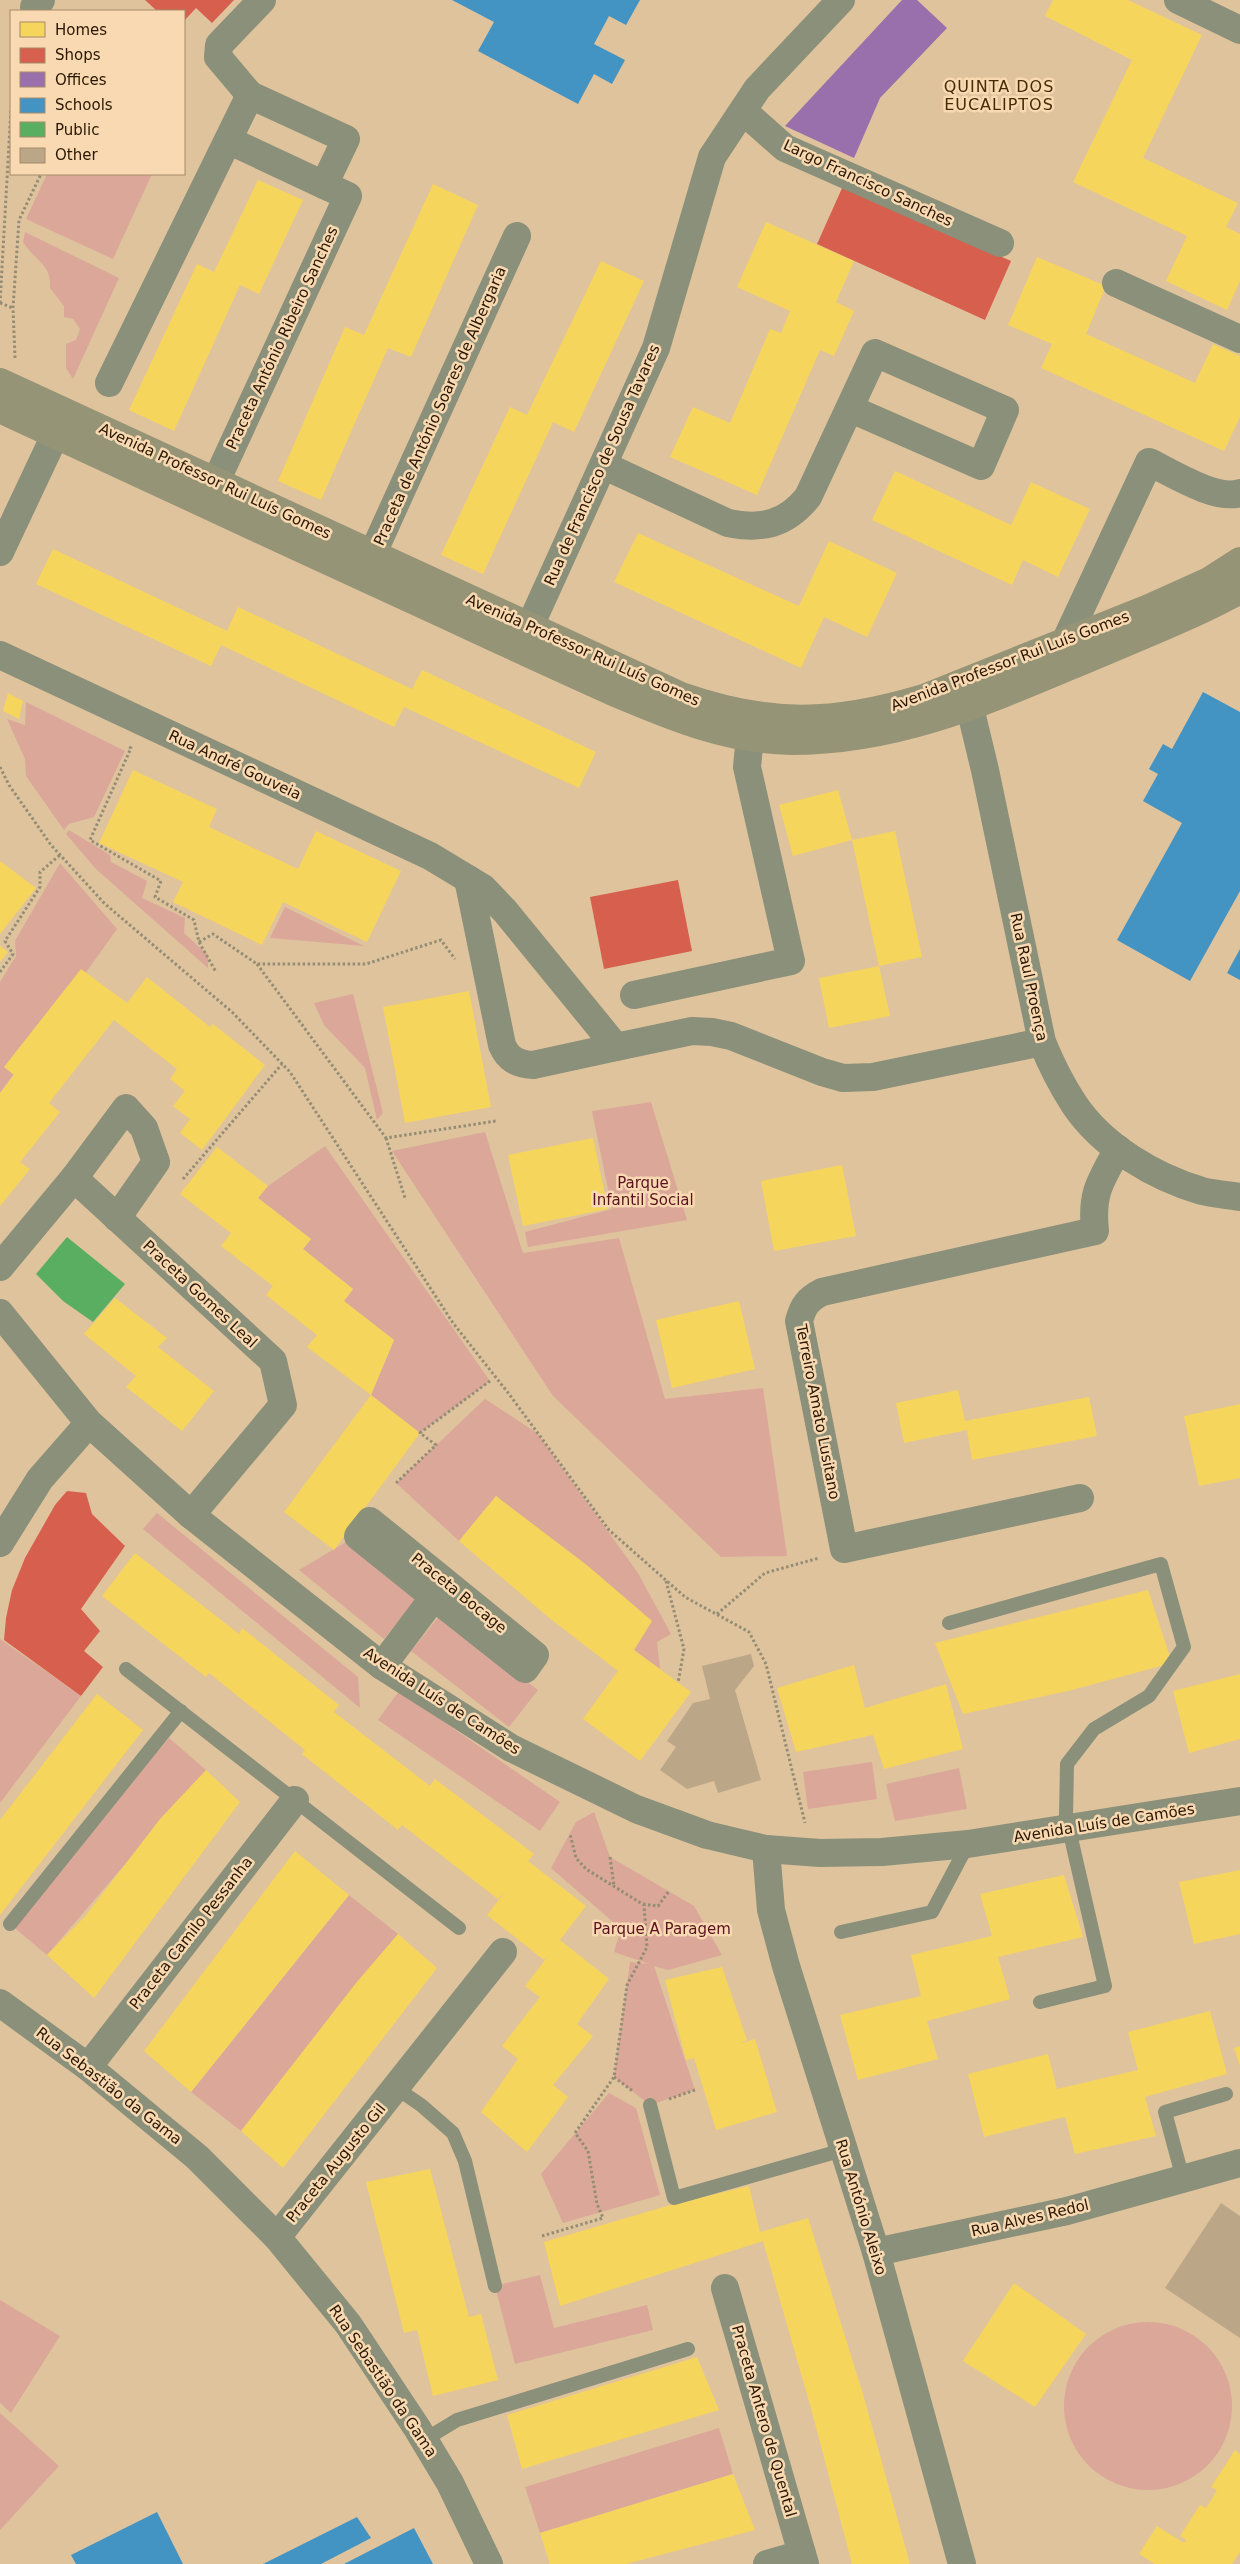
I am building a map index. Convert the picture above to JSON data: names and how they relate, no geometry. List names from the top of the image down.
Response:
{
  "streets": {
    "main road": ["Avenida Professor Rui Luís Gomes"],
    "street": [
      "Largo Francisco Sanches",
      "Praceta António Ribeiro Sanches",
      "Praceta de António Soares de Albergaria",
      "Rua de Francisco de Sousa Tavares",
      "Rua André Gouveia",
      "Rua Raul Proença",
      "Praceta Gomes Leal",
      "Terreiro Amato Lusitano",
      "Praceta Bocage",
      "Avenida Luís de Camões",
      "Praceta Camilo Pessanha",
      "Rua Sebastião da Gama",
      "Praceta Augusto Gil",
      "Rua António Aleixo",
      "Rua Alves Redol",
      "Praceta Antero de Quental"
    ]
  },
  "crossings": [
    ["Largo Francisco Sanches", "Rua de Francisco de Sousa Tavares"],
    ["Praceta António Ribeiro Sanches", "Avenida Professor Rui Luís Gomes"],
    ["Praceta de António Soares de Albergaria", "Avenida Professor Rui Luís Gomes"],
    ["Rua de Francisco de Sousa Tavares", "Avenida Professor Rui Luís Gomes"],
    ["Avenida Professor Rui Luís Gomes", "Rua Raul Proença"],
    ["Rua Raul Proença", "Terreiro Amato Lusitano"],
    ["Praceta Gomes Leal", "Avenida Luís de Camões"],
    ["Praceta Bocage", "Avenida Luís de Camões"],
    ["Avenida Luís de Camões", "Rua António Aleixo"],
    ["Praceta Camilo Pessanha", "Rua Sebastião da Gama"],
    ["Rua Sebastião da Gama", "Praceta Augusto Gil"],
    ["Rua António Aleixo", "Rua Alves Redol"]
  ],
  "districts": ["QUINTA DOS EUCALIPTOS"],
  "parks": ["Parque Infantil Social", "Parque A Paragem"],
  "legend": [
    "Homes",
    "Shops",
    "Offices",
    "Schools",
    "Public",
    "Other"
  ]
}
